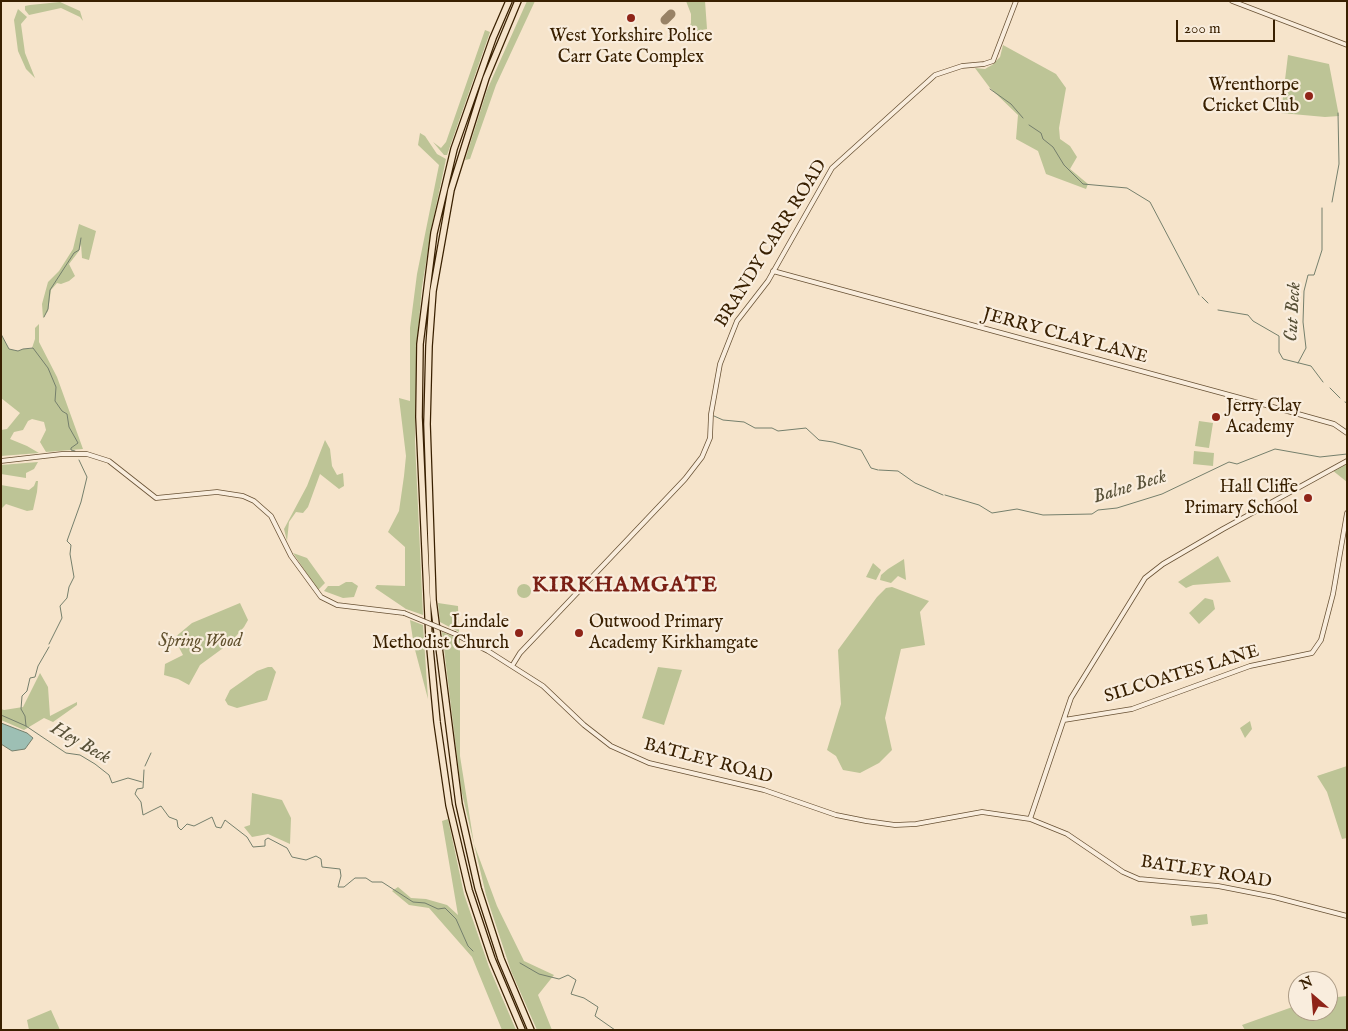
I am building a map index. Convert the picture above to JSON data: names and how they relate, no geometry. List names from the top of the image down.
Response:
{
  "streets": {
    "street": [
      "BRANDY CARR ROAD",
      "JERRY CLAY LANE",
      "SILCOATES LANE",
      "BATLEY ROAD"
    ]
  },
  "crossings": [
    ["BRANDY CARR ROAD", "JERRY CLAY LANE"],
    ["BRANDY CARR ROAD", "BATLEY ROAD"]
  ],
  "districts": ["KIRKHAMGATE"],
  "water": ["Cut Beck", "Balne Beck", "Hey Beck"],
  "parks": ["Spring Wood"],
  "places": [
    "West Yorkshire Police Carr Gate Complex",
    "Wrenthorpe Cricket Club",
    "Jerry Clay Academy",
    "Hall Cliffe Primary School",
    "Lindale Methodist Church",
    "Outwood Primary Academy Kirkhamgate"
  ],
  "scale_bar": "200 m",
  "north": "top left"
}
